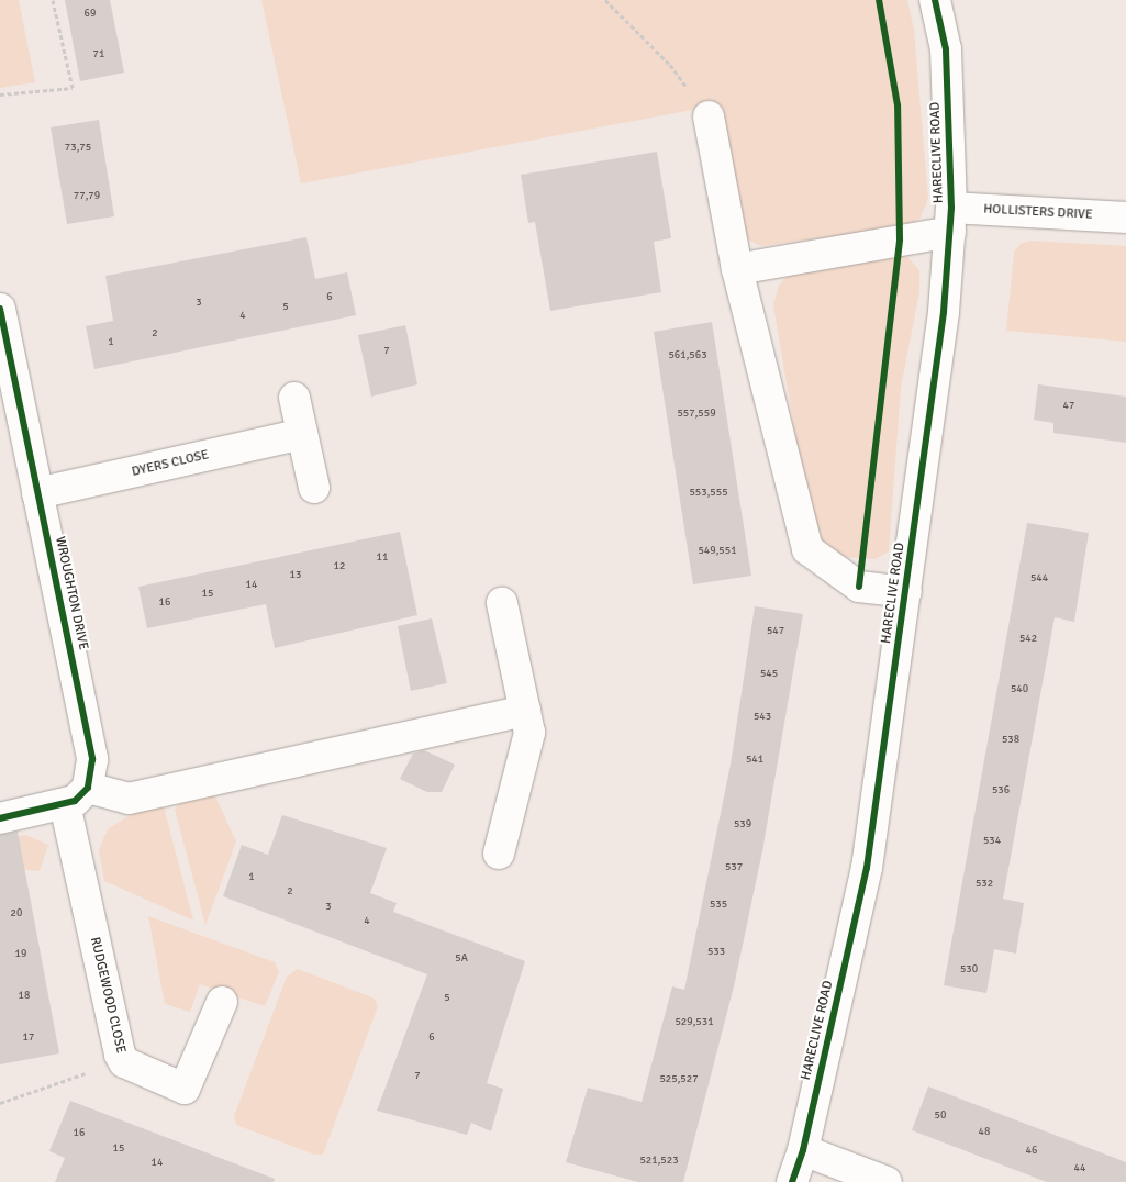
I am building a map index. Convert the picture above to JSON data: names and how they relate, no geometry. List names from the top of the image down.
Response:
{
  "streets": {
    "street": [
      "HARECLIVE ROAD",
      "HOLLISTERS DRIVE",
      "DYERS CLOSE",
      "WROUGHTON DRIVE",
      "RUDGEWOOD CLOSE"
    ]
  },
  "crossings": [
    ["HARECLIVE ROAD", "HOLLISTERS DRIVE"],
    ["DYERS CLOSE", "WROUGHTON DRIVE"],
    ["WROUGHTON DRIVE", "RUDGEWOOD CLOSE"]
  ],
  "house_numbers": [
    "69",
    "71",
    "73,75",
    "77,79",
    "6",
    "3",
    "5",
    "4",
    "2",
    "1",
    "7",
    "561,563",
    "47",
    "557,559",
    "553,555",
    "549,551",
    "11",
    "12",
    "13",
    "544",
    "14",
    "15",
    "16",
    "547",
    "542",
    "545",
    "540",
    "543",
    "538",
    "541",
    "536",
    "539",
    "534",
    "537",
    "1",
    "532",
    "2",
    "535",
    "3",
    "20",
    "4",
    "533",
    "19",
    "5A",
    "530",
    "18",
    "5",
    "529,531",
    "17",
    "6",
    "7",
    "525,527",
    "50",
    "48",
    "16",
    "15",
    "46",
    "521,523",
    "14",
    "44"
  ]
}
